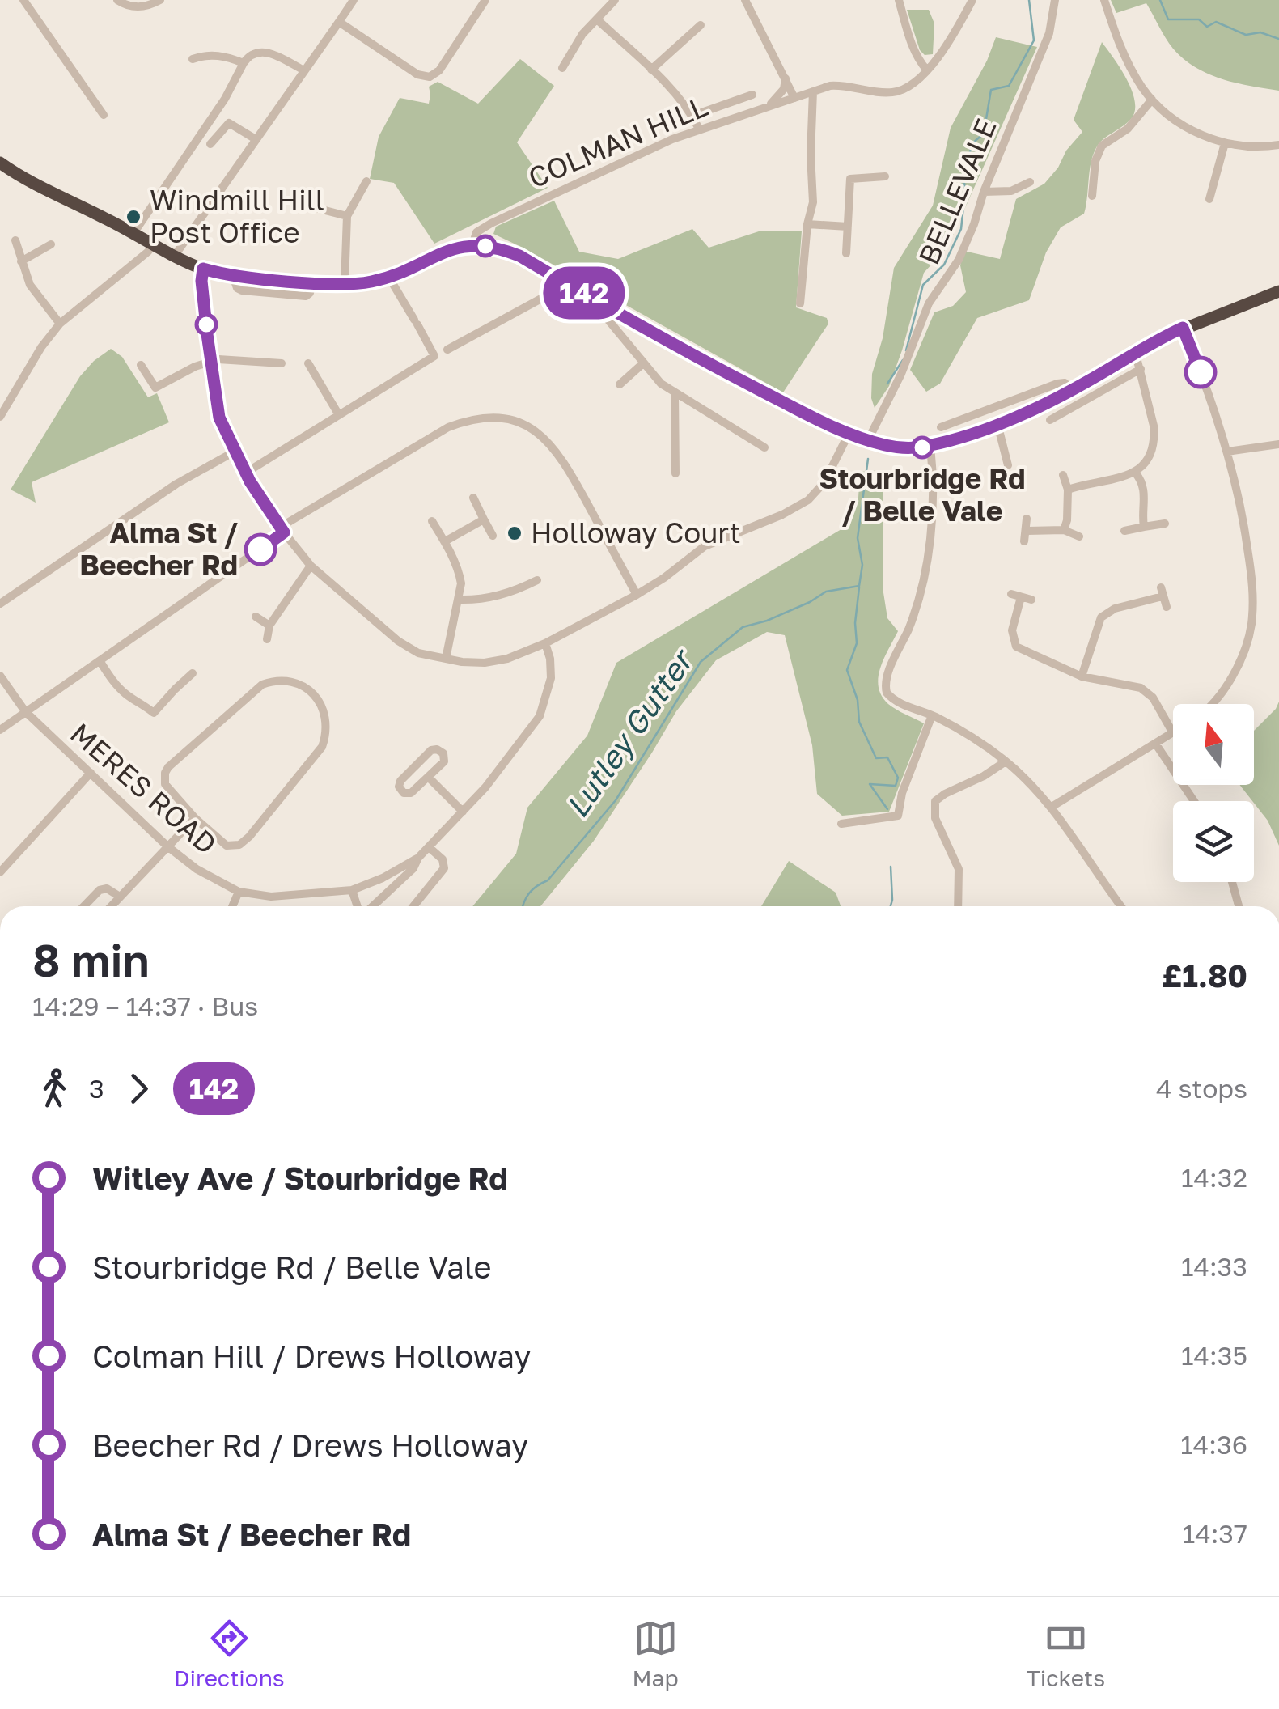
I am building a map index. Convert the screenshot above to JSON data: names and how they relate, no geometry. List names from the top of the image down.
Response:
{
  "streets": {
    "street": ["COLMAN HILL", "BELLEVALE", "MERES ROAD"]
  },
  "water": ["Lutley Gutter"],
  "places": [
    "Windmill Hill Post Office",
    "Stourbridge Rd / Belle Vale",
    "Holloway Court",
    "Alma St / Beecher Rd"
  ],
  "lines": ["bus line 142"],
  "north": "top",
  "page": {
    "on_map": "142",
    "heading": ["8 min", "14:29 – 14:37 · Bus", "£1.80"],
    "legs": ["3", "142", "4 stops"],
    "list": [
      {
        "name": "Witley Ave / Stourbridge Rd",
        "value": "14:32"
      },
      {
        "name": "Stourbridge Rd / Belle Vale",
        "value": "14:33"
      },
      {
        "name": "Colman Hill / Drews Holloway",
        "value": "14:35"
      },
      {
        "name": "Beecher Rd / Drews Holloway",
        "value": "14:36"
      },
      {
        "name": "Alma St / Beecher Rd",
        "value": "14:37"
      }
    ],
    "tabs": ["Directions", "Map", "Tickets"]
  }
}
